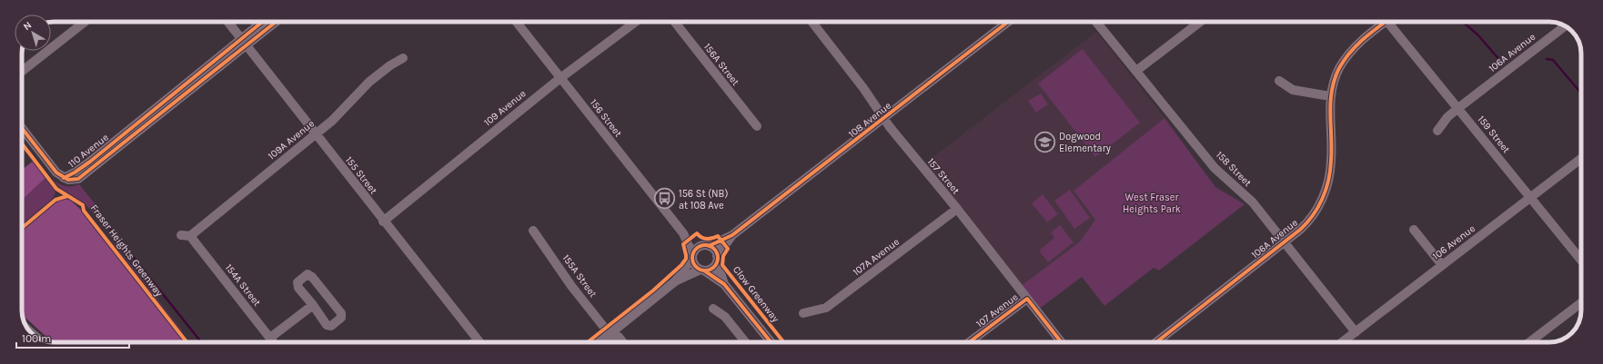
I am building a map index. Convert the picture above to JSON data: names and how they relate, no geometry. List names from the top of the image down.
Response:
{
  "streets": {
    "street": [
      "106A Avenue",
      "156A Street",
      "109 Avenue",
      "156 Street",
      "108 Avenue",
      "159 Street",
      "109A Avenue",
      "110 Avenue",
      "158 Street",
      "155 Street",
      "157 Street",
      "106 Avenue",
      "107A Avenue",
      "155A Street",
      "154A Street",
      "107 Avenue"
    ],
    "cycle path": ["Fraser Heights Greenway", "Clow Greenway"]
  },
  "crossings": [
    ["106A Avenue", "159 Street"],
    ["106A Avenue", "158 Street"],
    ["109 Avenue", "156 Street"],
    ["109 Avenue", "155 Street"],
    ["156 Street", "108 Avenue"],
    ["108 Avenue", "157 Street"],
    ["159 Street", "106 Avenue"],
    ["109A Avenue", "155 Street"],
    ["109A Avenue", "154A Street"],
    ["110 Avenue", "155 Street"],
    ["158 Street", "106 Avenue"],
    ["157 Street", "107A Avenue"],
    ["157 Street", "107 Avenue"]
  ],
  "parks": ["West Fraser Heights Park"],
  "places": {
    "school or university": ["Dogwood Elementary"],
    "bus stop": ["156 St (NB) at 108 Ave"]
  },
  "scale_bar": "100 m",
  "north": "top left"
}
